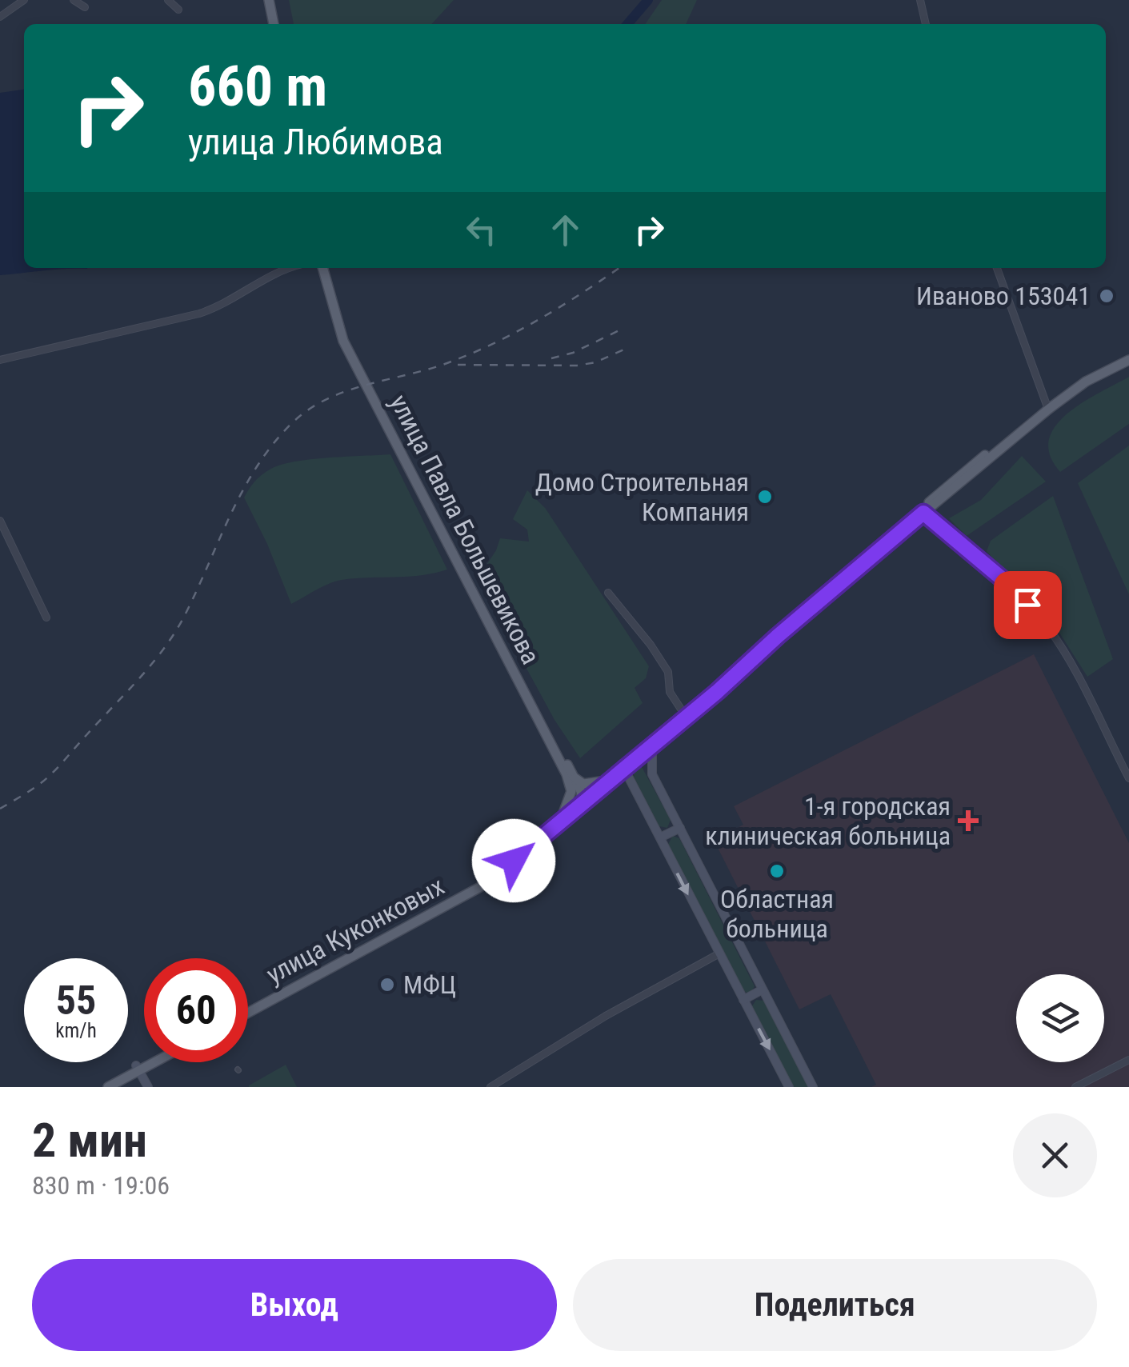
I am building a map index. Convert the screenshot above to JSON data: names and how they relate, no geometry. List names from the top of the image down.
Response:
{
  "streets": {
    "main road": ["улица Павла Большевикова", "улица Куконковых"]
  },
  "crossings": [
    ["улица Павла Большевикова", "улица Куконковых"]
  ],
  "places": {
    "other": [
      "Иваново 153041",
      "Домо Строительная Компания",
      "Областная больница",
      "МФЦ"
    ],
    "health": ["1-я городская клиническая больница"]
  },
  "page": {
    "turn": ["660 m", "улица Любимова"],
    "speed": "55 km/h",
    "limit": "60",
    "heading": ["2 мин", "830 m · 19:06"],
    "buttons": ["Выход", "Поделиться"]
  }
}
